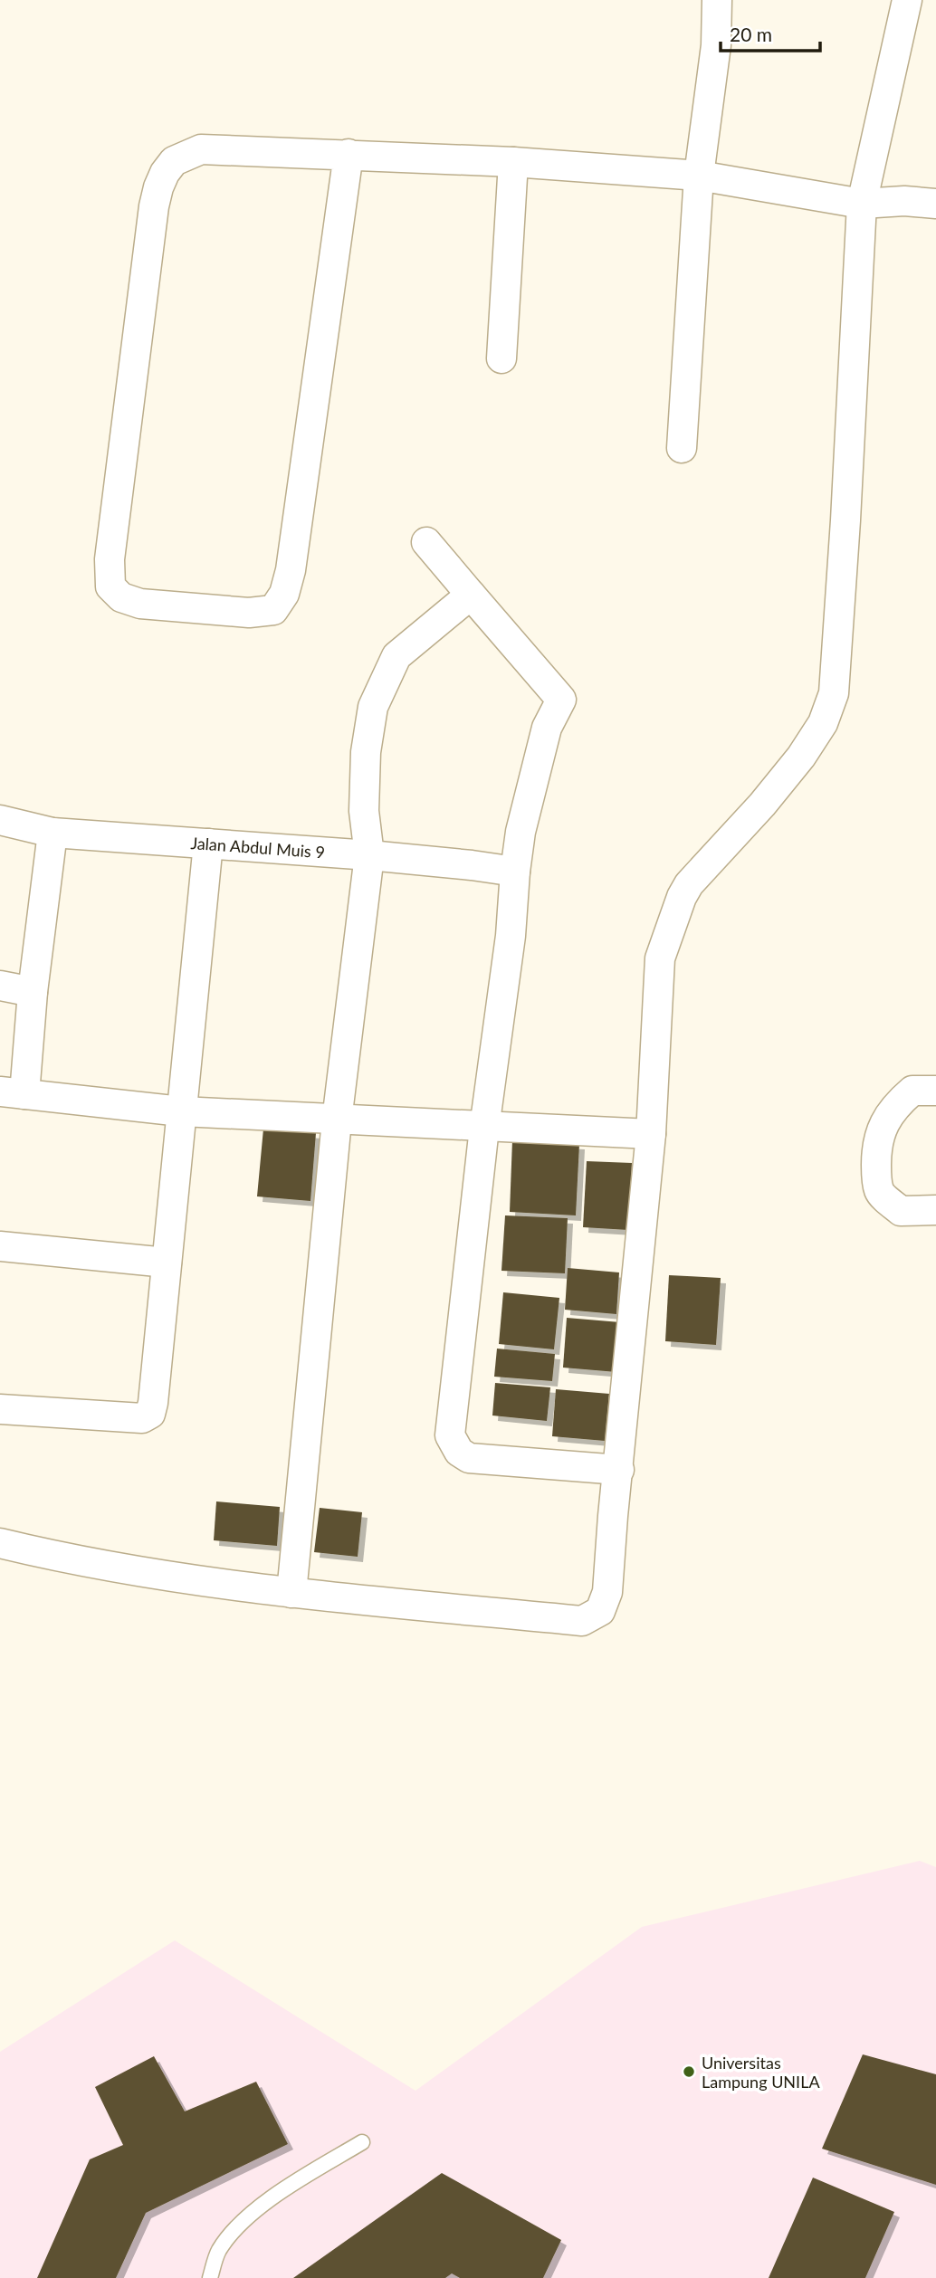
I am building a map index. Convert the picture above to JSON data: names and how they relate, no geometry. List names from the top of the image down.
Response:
{
  "streets": {
    "street": ["Jalan Abdul Muis 9"]
  },
  "places": ["Universitas Lampung UNILA"],
  "scale_bar": "20 m"
}
